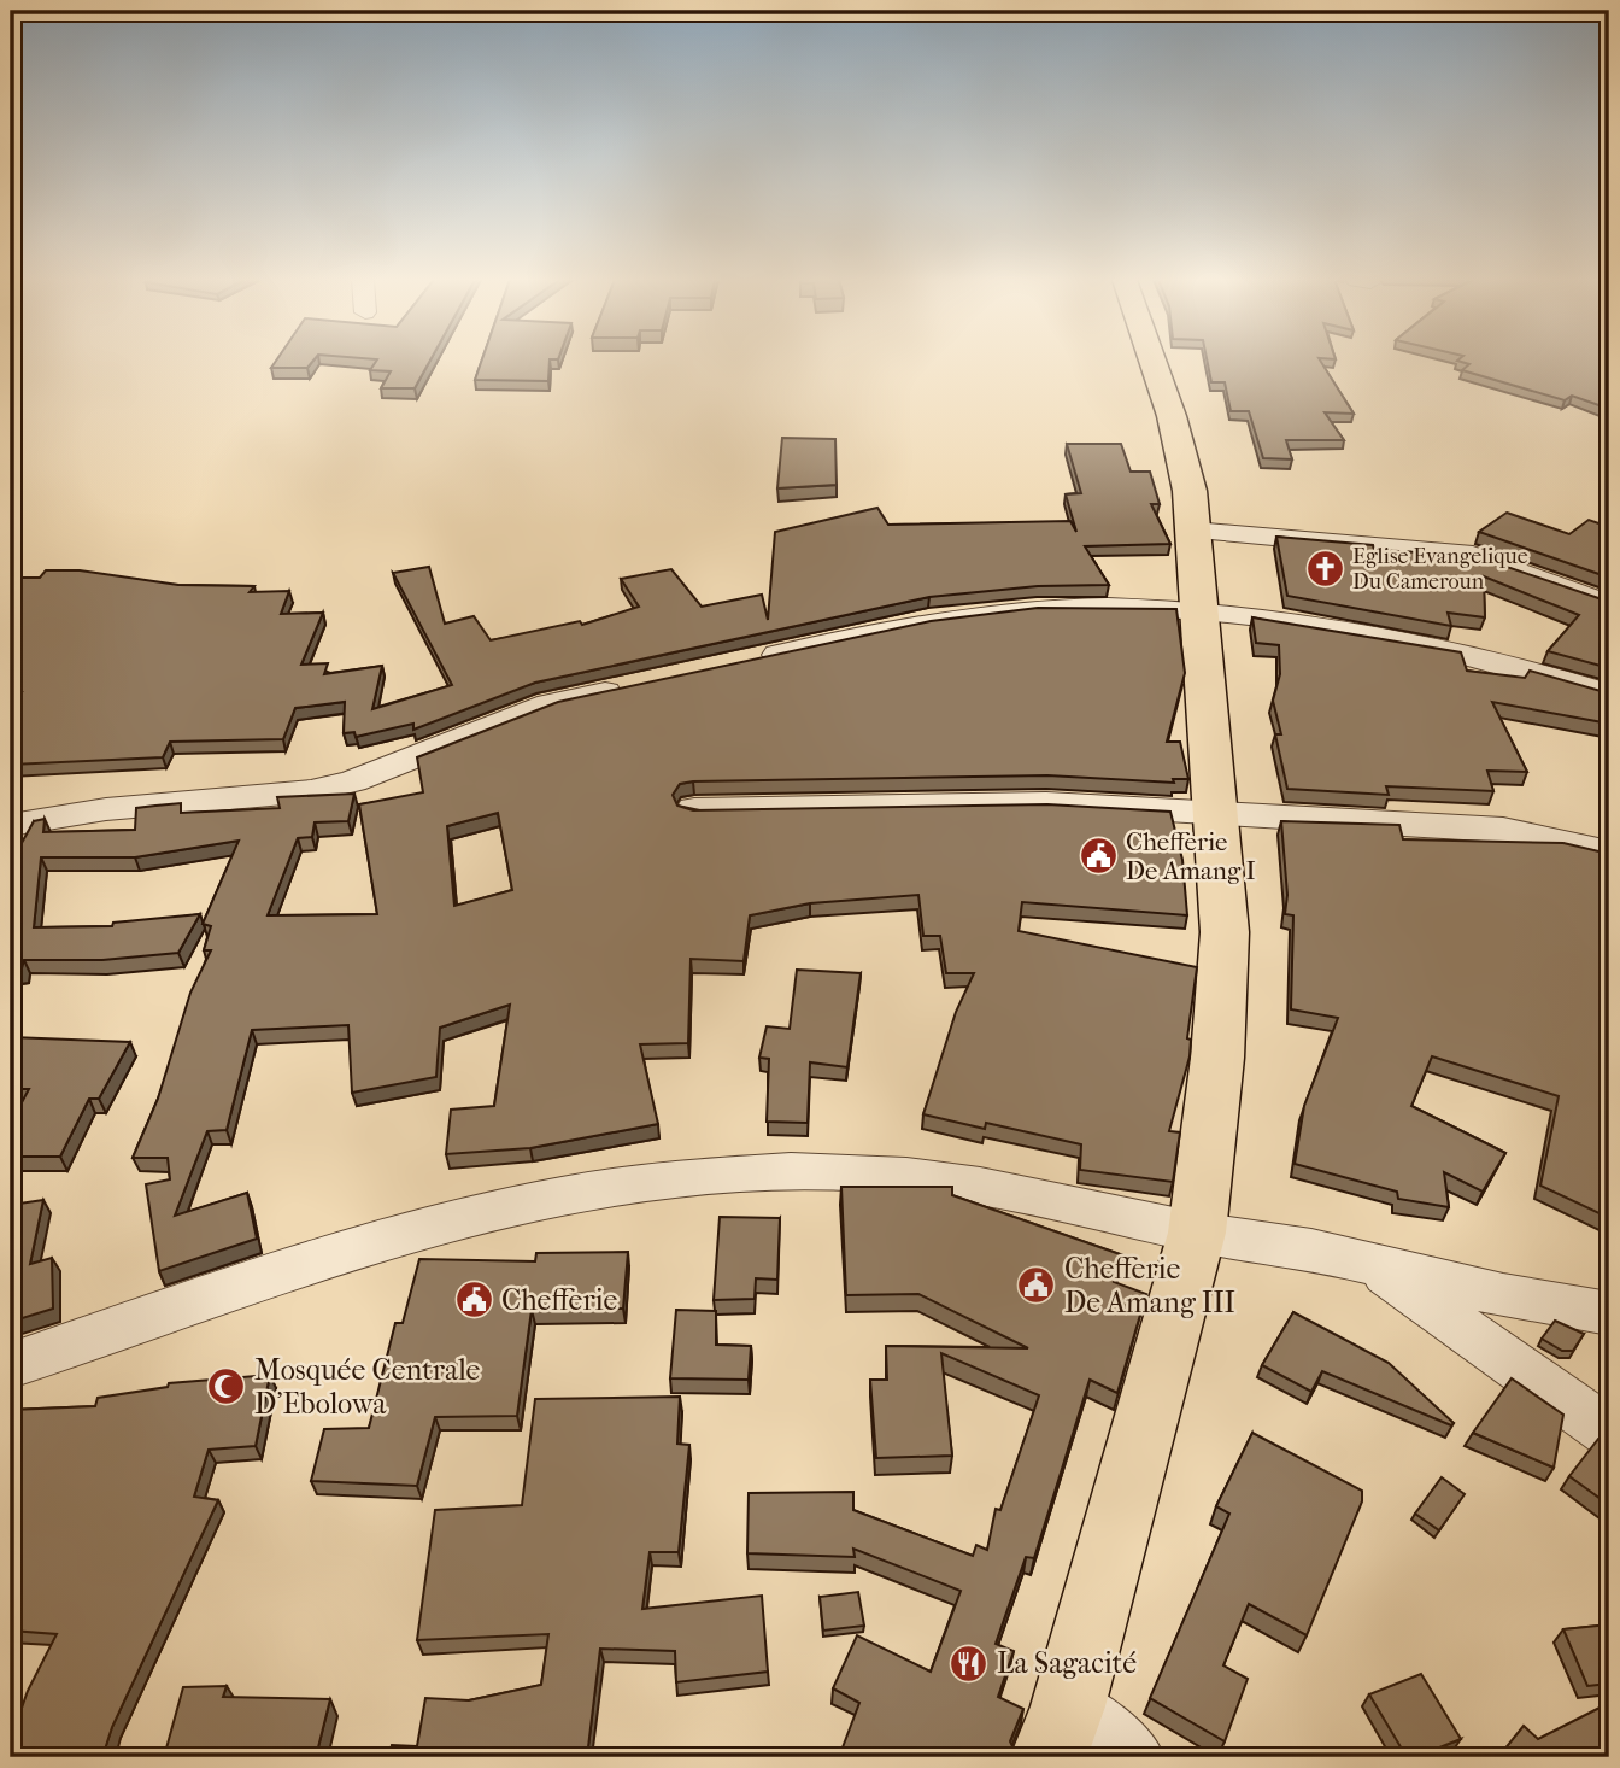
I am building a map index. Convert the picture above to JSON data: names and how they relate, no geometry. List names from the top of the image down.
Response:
{
  "places": {
    "church": ["Eglise Evangelique Du Cameroun"],
    "public building": ["Chefferie De Amang I", "Chefferie De Amang III", "Chefferie"],
    "mosque": ["Mosquée Centrale D’Ebolowa"],
    "restaurant": ["La Sagacité"]
  }
}
